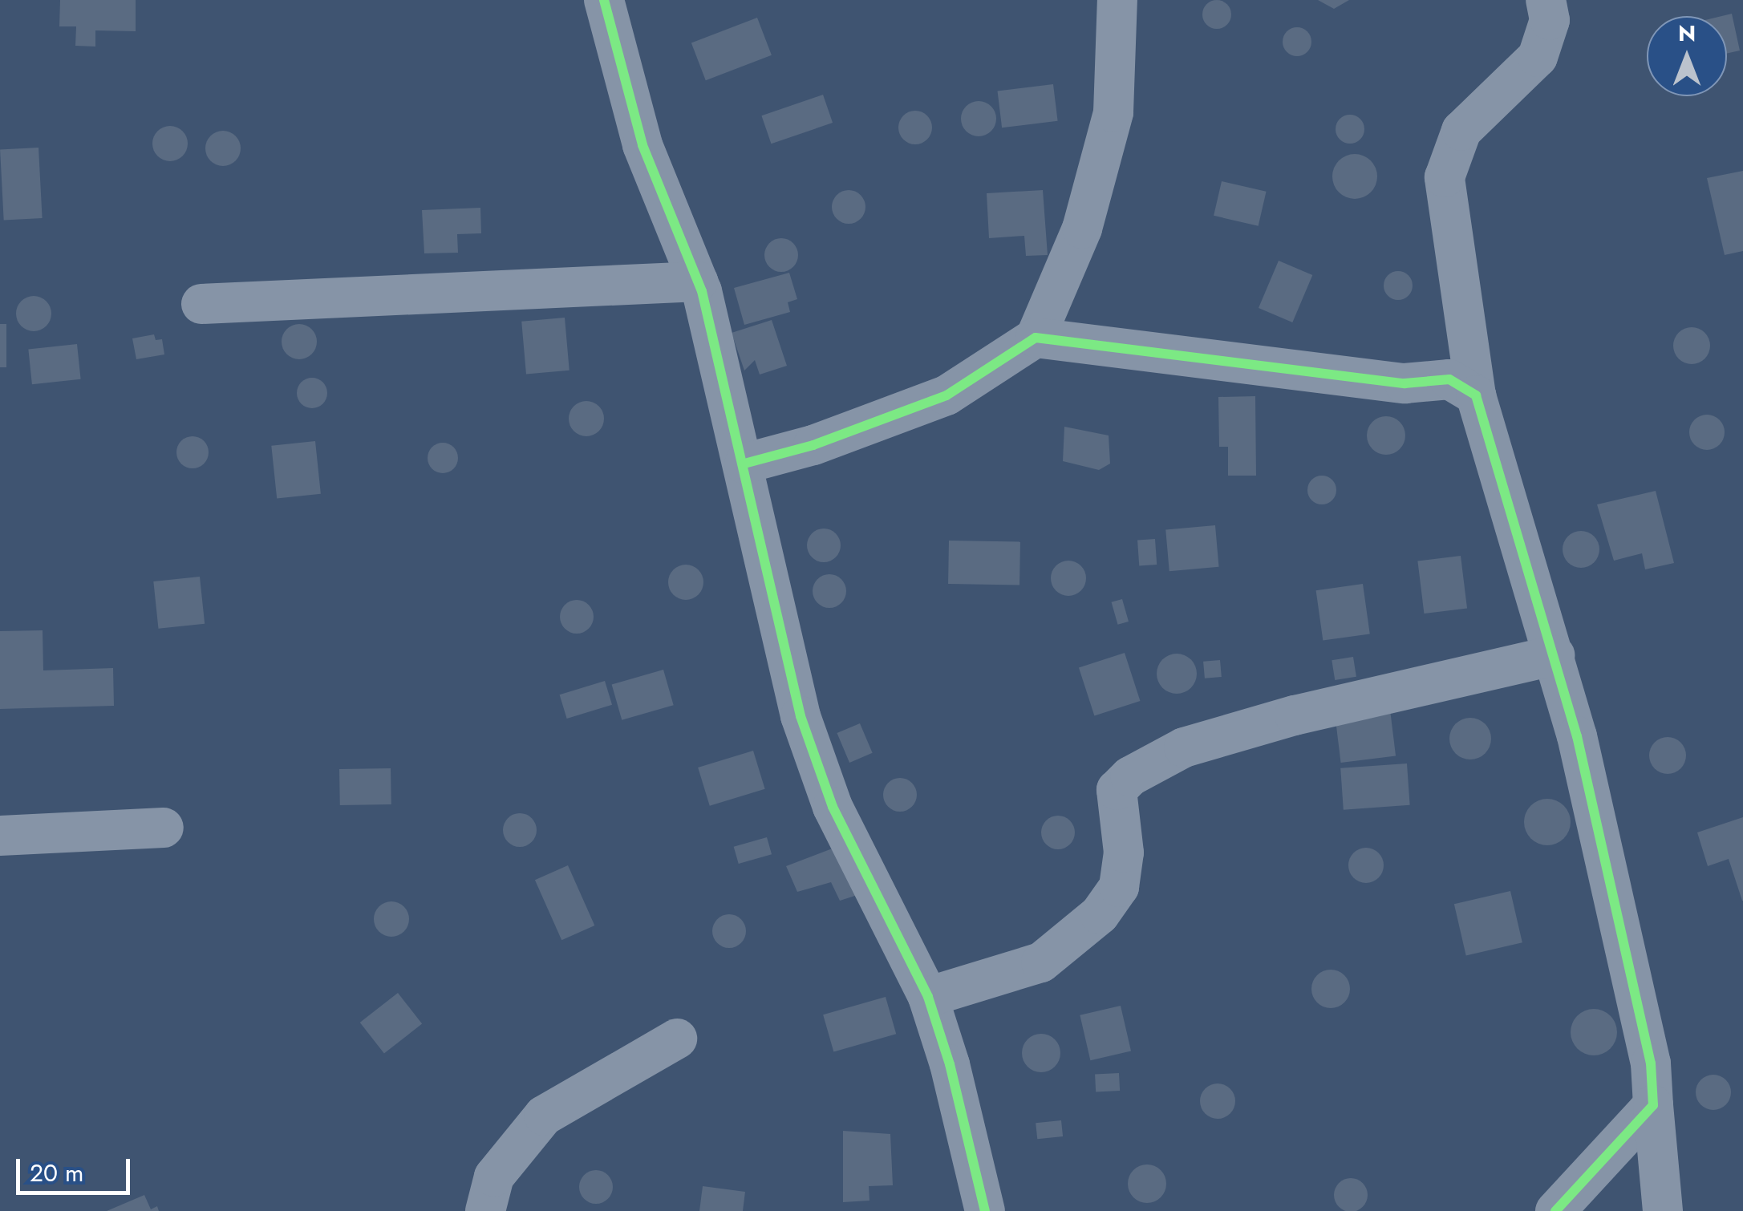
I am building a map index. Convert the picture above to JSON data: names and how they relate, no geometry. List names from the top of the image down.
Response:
{
  "scale_bar": "20 m",
  "north": "top"
}
